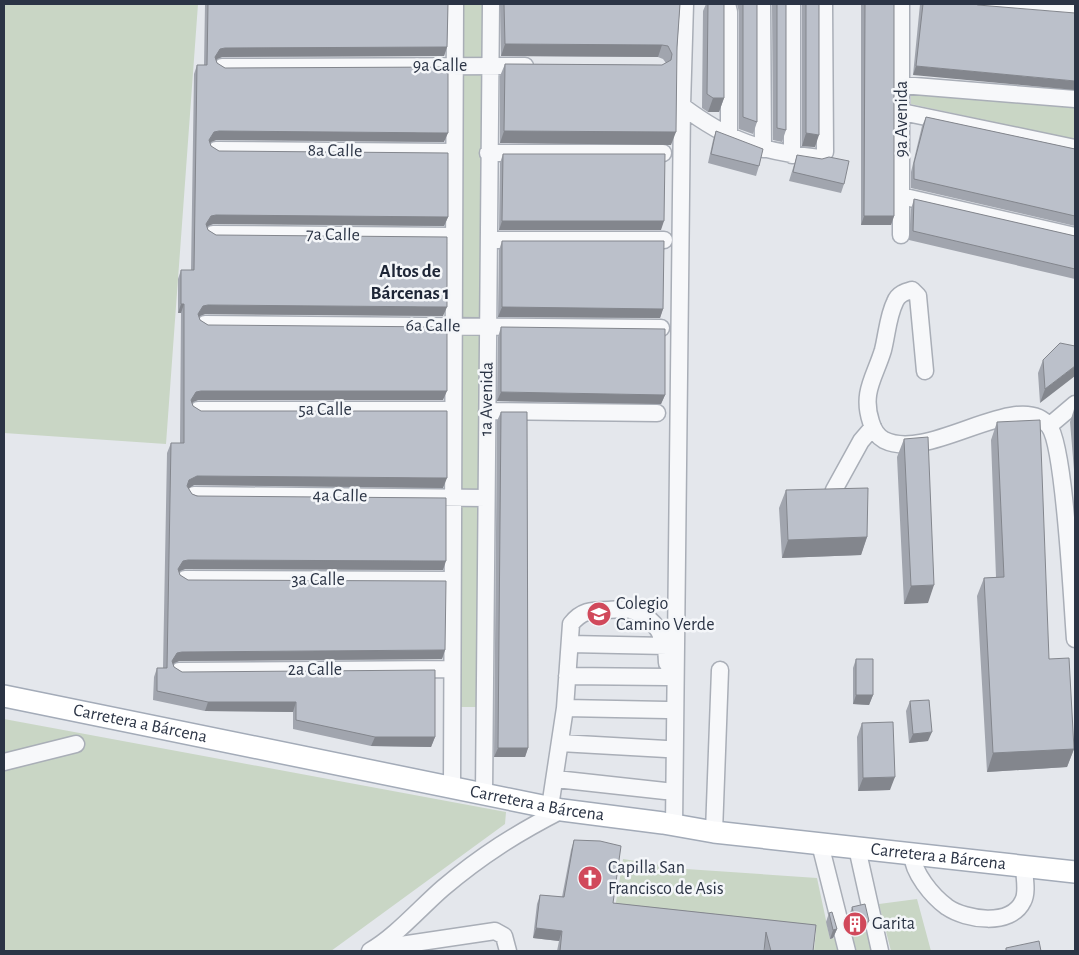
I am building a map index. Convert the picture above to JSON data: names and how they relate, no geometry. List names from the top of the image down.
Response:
{
  "streets": {
    "main road": ["Carretera a Bárcena"],
    "street": [
      "9a Calle",
      "9a Avenida",
      "8a Calle",
      "7a Calle",
      "6a Calle",
      "1a Avenida",
      "5a Calle",
      "4a Calle",
      "3a Calle",
      "2a Calle"
    ]
  },
  "crossings": [
    ["9a Calle", "1a Avenida"],
    ["8a Calle", "1a Avenida"],
    ["7a Calle", "1a Avenida"],
    ["6a Calle", "1a Avenida"],
    ["1a Avenida", "5a Calle"],
    ["1a Avenida", "4a Calle"],
    ["1a Avenida", "3a Calle"],
    ["1a Avenida", "2a Calle"],
    ["1a Avenida", "Carretera a Bárcena"]
  ],
  "districts": ["Altos de Bárcenas 1"],
  "places": {
    "school or university": ["Colegio Camino Verde"],
    "church": ["Capilla San Francisco de Asis"],
    "building": ["Garita"]
  }
}
